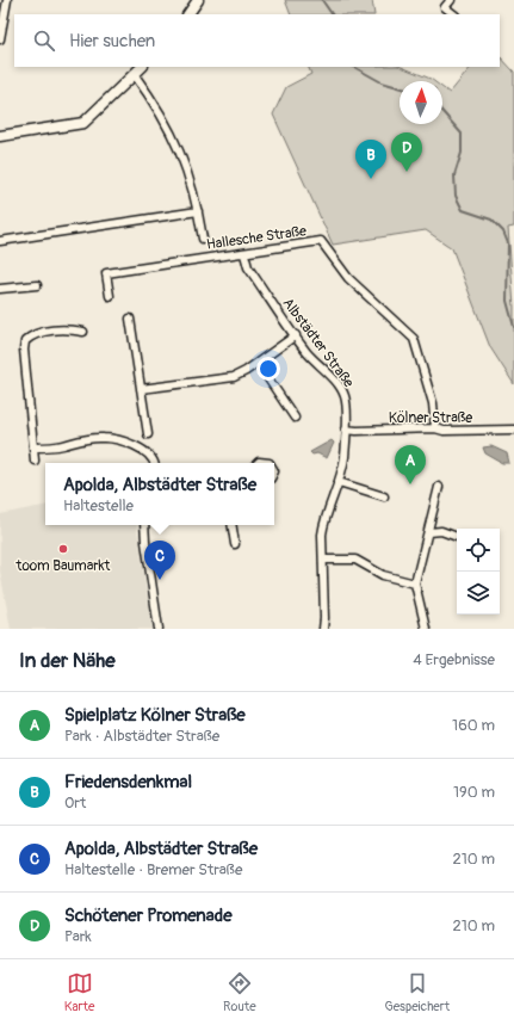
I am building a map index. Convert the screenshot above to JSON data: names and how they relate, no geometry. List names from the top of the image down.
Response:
{
  "streets": {
    "street": ["Hallesche Straße", "Albstädter Straße", "Kölner Straße"]
  },
  "crossings": [
    ["Hallesche Straße", "Albstädter Straße"],
    ["Hallesche Straße", "Kölner Straße"],
    ["Albstädter Straße", "Kölner Straße"]
  ],
  "places": ["toom Baumarkt"],
  "north": "top",
  "page": {
    "search": "Hier suchen",
    "pins": [
      "D",
      "B",
      "A",
      "C"
    ],
    "popup": ["Apolda, Albstädter Straße", "Haltestelle"],
    "heading": ["In der Nähe", "4 Ergebnisse"],
    "list": [
      {
        "mark": "A",
        "name": "Spielplatz Kölner Straße",
        "note": "Park · Albstädter Straße",
        "value": "160 m"
      },
      {
        "mark": "B",
        "name": "Friedensdenkmal",
        "note": "Ort",
        "value": "190 m"
      },
      {
        "mark": "C",
        "name": "Apolda, Albstädter Straße",
        "note": "Haltestelle · Bremer Straße",
        "value": "210 m"
      },
      {
        "mark": "D",
        "name": "Schötener Promenade",
        "note": "Park",
        "value": "210 m"
      }
    ],
    "nav": ["Karte", "Route", "Gespeichert"]
  }
}
